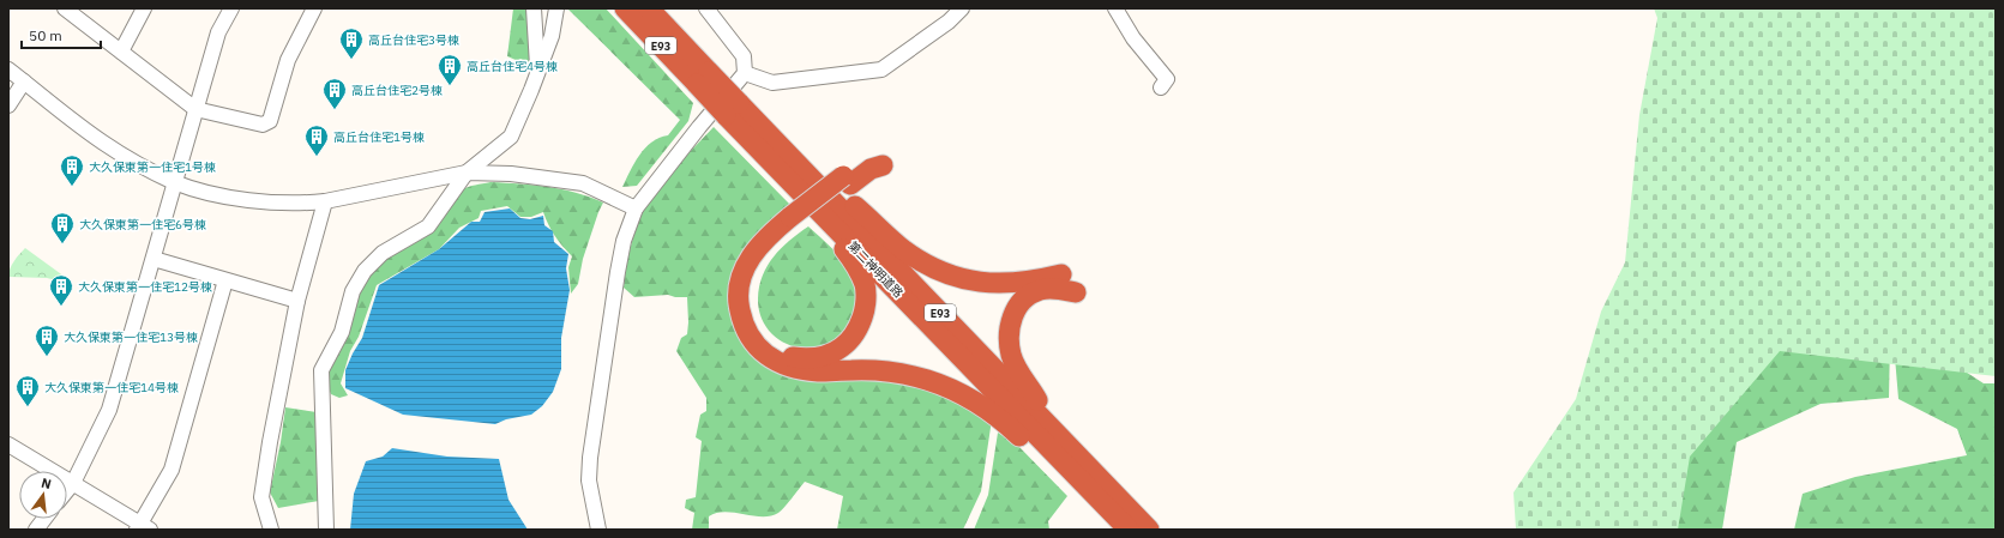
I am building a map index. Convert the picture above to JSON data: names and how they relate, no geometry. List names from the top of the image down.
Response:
{
  "streets": {
    "highway": ["E93", "第二神明道路"]
  },
  "places": {
    "building": [
      "高丘台住宅3号棟",
      "高丘台住宅4号棟",
      "高丘台住宅2号棟",
      "高丘台住宅1号棟",
      "大久保東第一住宅1号棟",
      "大久保東第一住宅6号棟",
      "大久保東第一住宅12号棟",
      "大久保東第一住宅13号棟",
      "大久保東第一住宅14号棟"
    ]
  },
  "scale_bar": "50 m",
  "north": "top"
}
